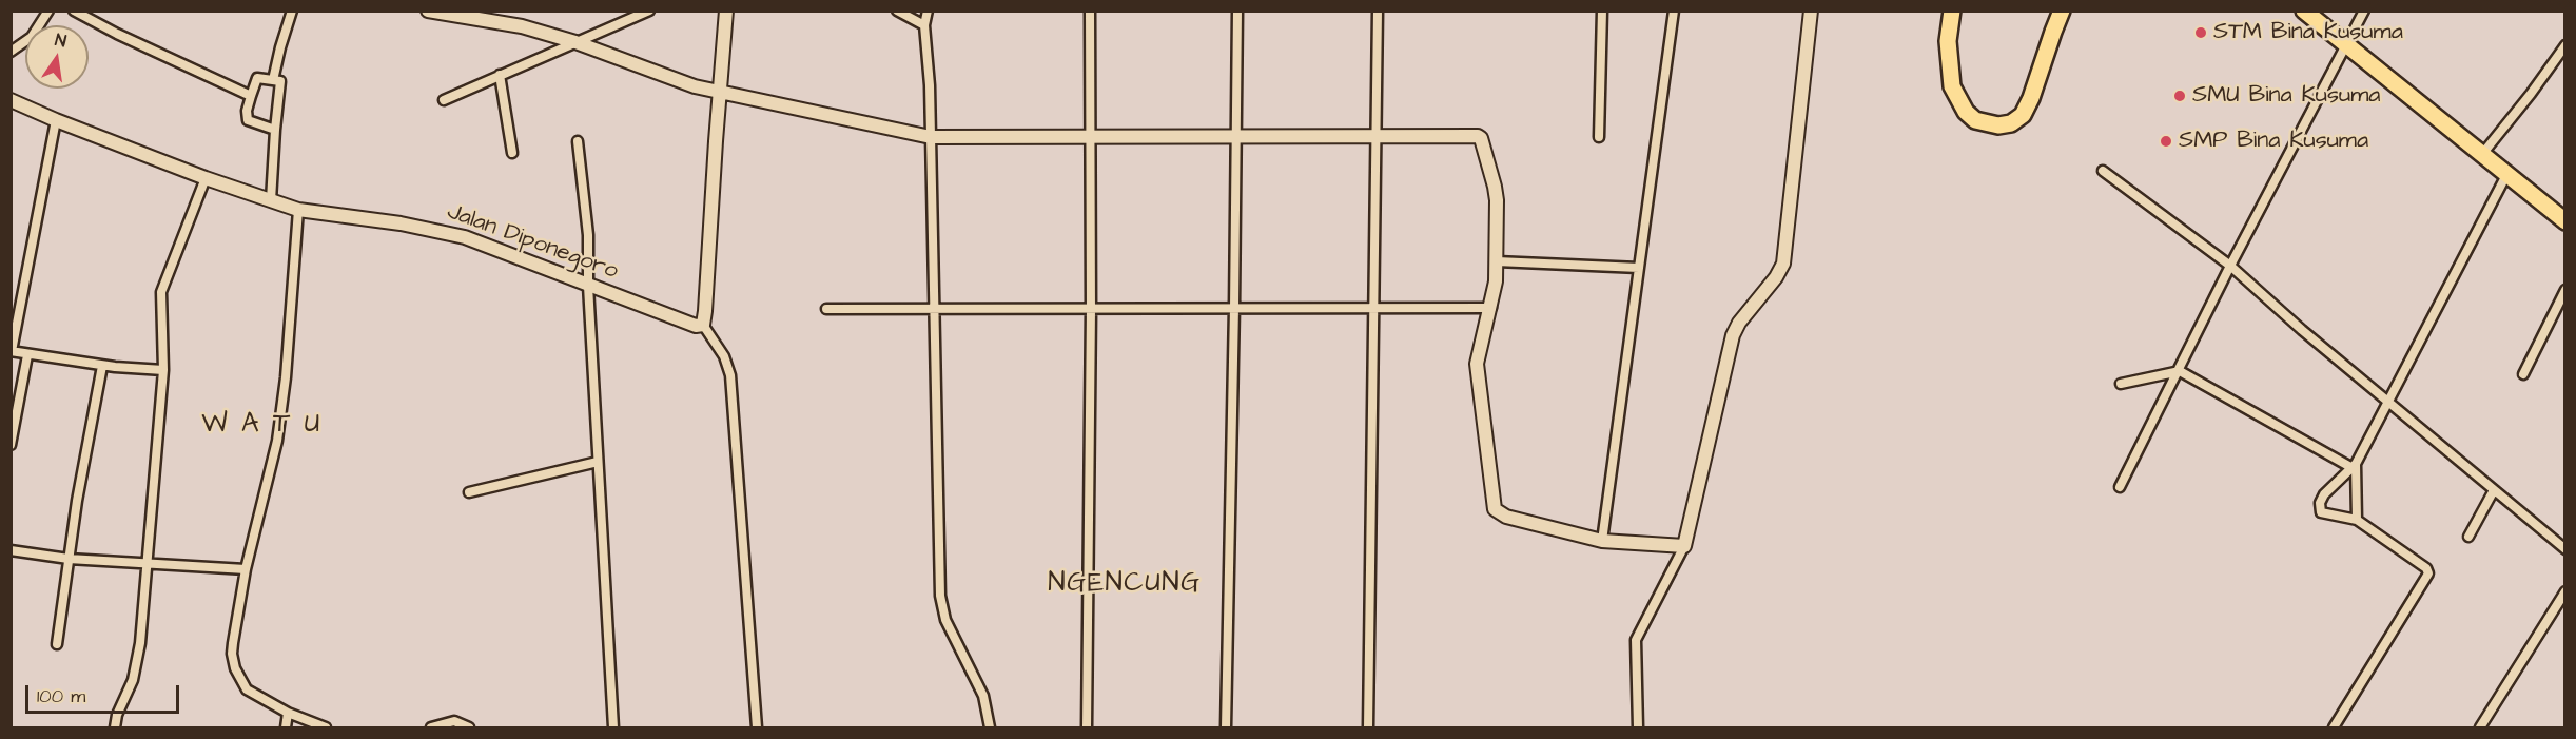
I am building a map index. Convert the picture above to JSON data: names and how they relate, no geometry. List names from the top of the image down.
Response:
{
  "streets": {
    "street": ["Jalan Diponegoro"]
  },
  "districts": ["W A T U", "NGENCUNG"],
  "places": ["STM Bina Kusuma", "SMU Bina Kusuma", "SMP Bina Kusuma"],
  "scale_bar": "100 m",
  "north": "top"
}
